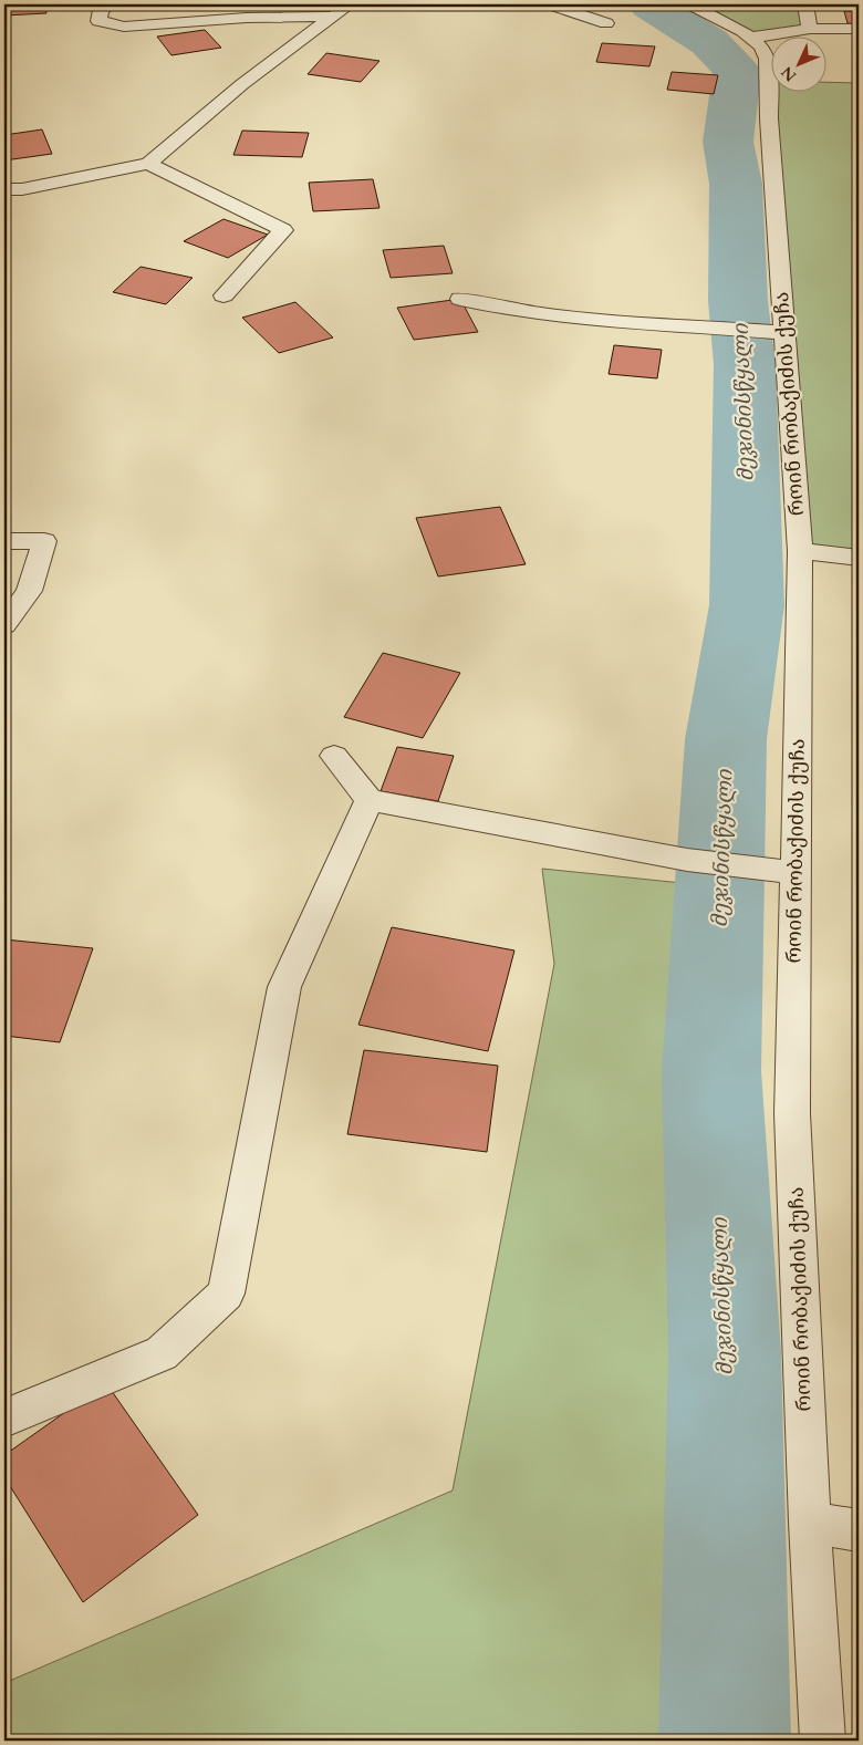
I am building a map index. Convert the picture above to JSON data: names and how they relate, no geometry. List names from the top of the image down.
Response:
{
  "streets": {
    "street": ["როინ რობაქიძის ქუჩა"]
  },
  "water": ["მეჯინისწყალი"],
  "north": "bottom left"
}
